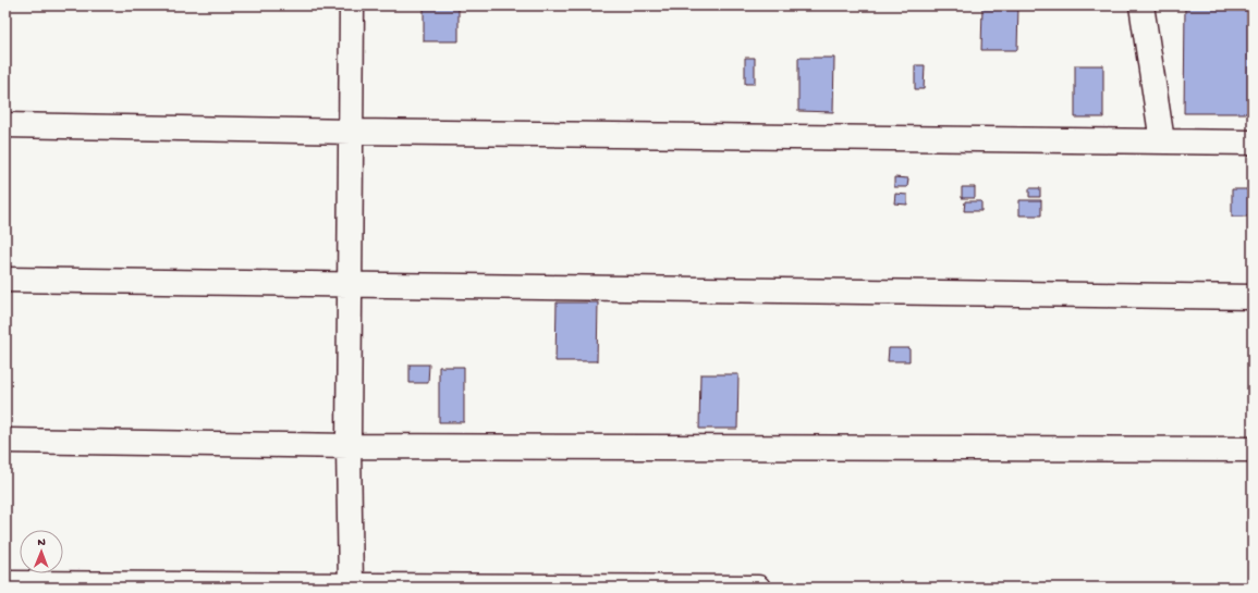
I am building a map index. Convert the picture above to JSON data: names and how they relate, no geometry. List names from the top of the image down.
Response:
{
  "north": "top"
}
